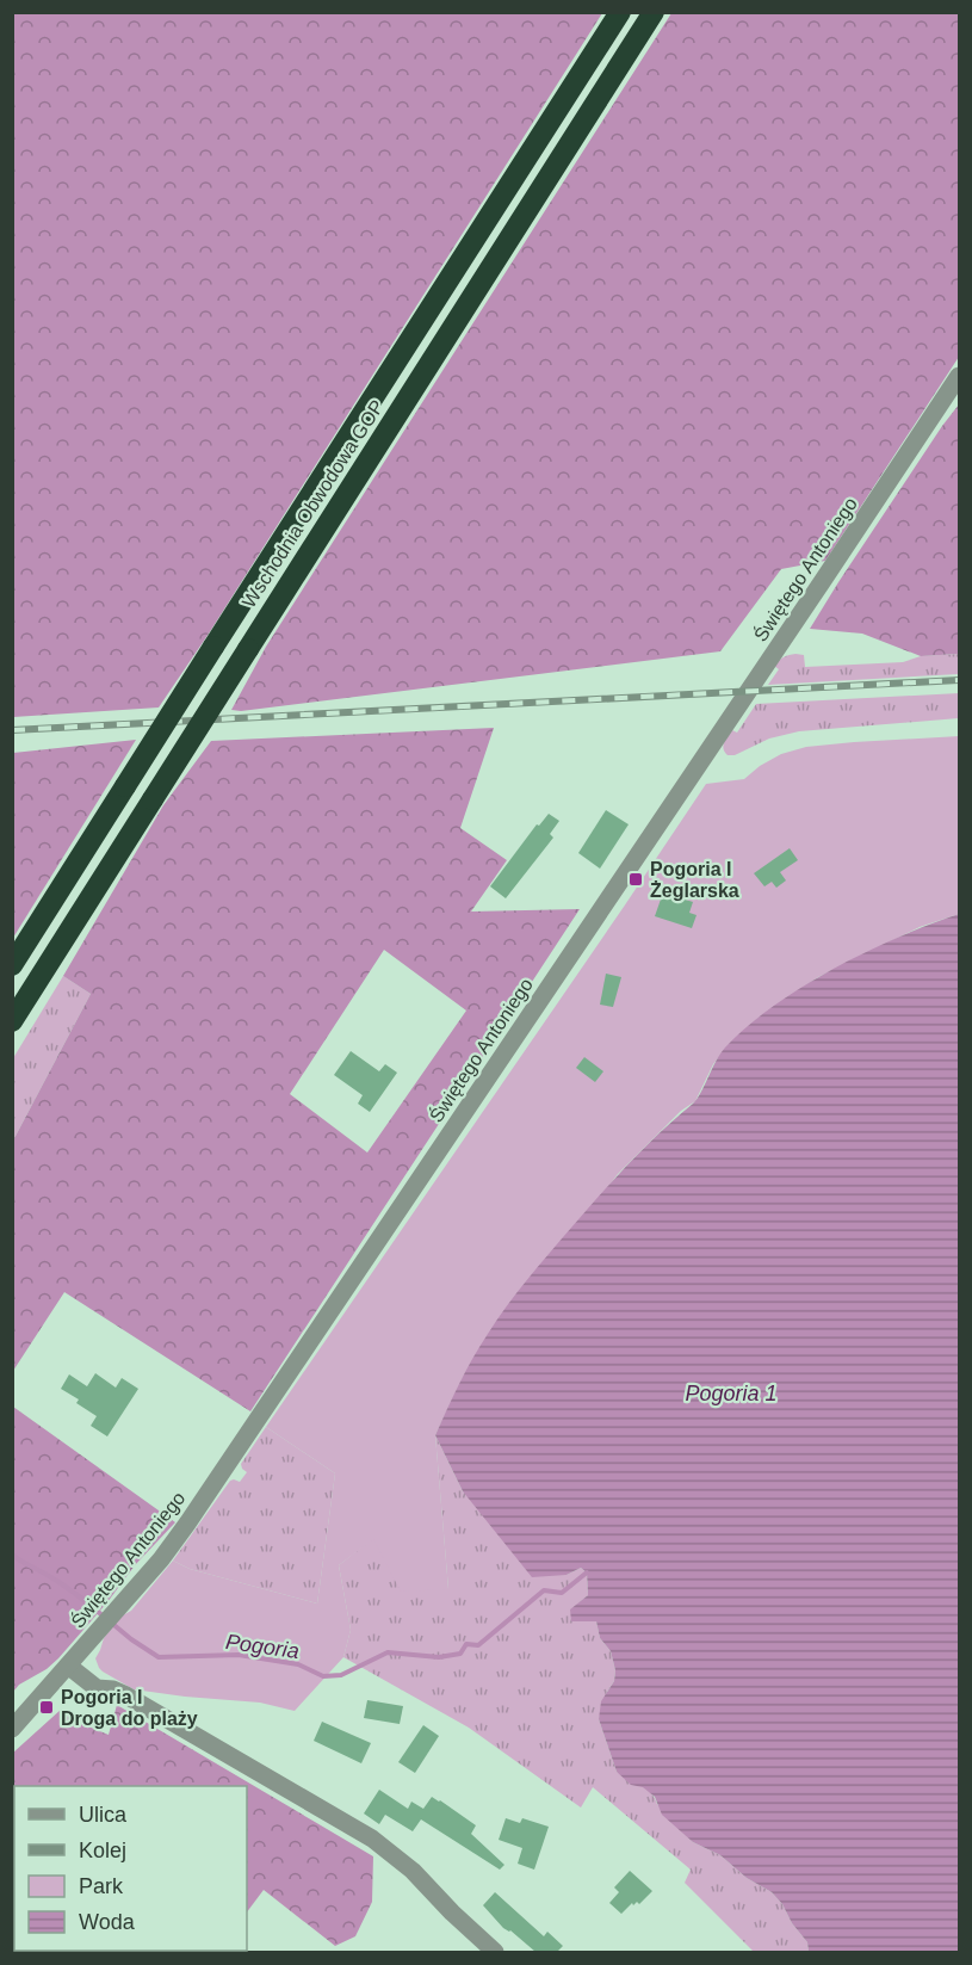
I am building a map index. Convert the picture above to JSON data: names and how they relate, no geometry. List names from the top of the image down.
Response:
{
  "streets": {
    "highway": ["Wschodnia Obwodowa GOP"],
    "street": ["Świętego Antoniego"]
  },
  "water": ["Pogoria 1", "Pogoria"],
  "places": {
    "transit": ["Pogoria I Żeglarska", "Pogoria I Droga do plaży"]
  },
  "legend": [
    "Ulica",
    "Kolej",
    "Park",
    "Woda"
  ]
}
